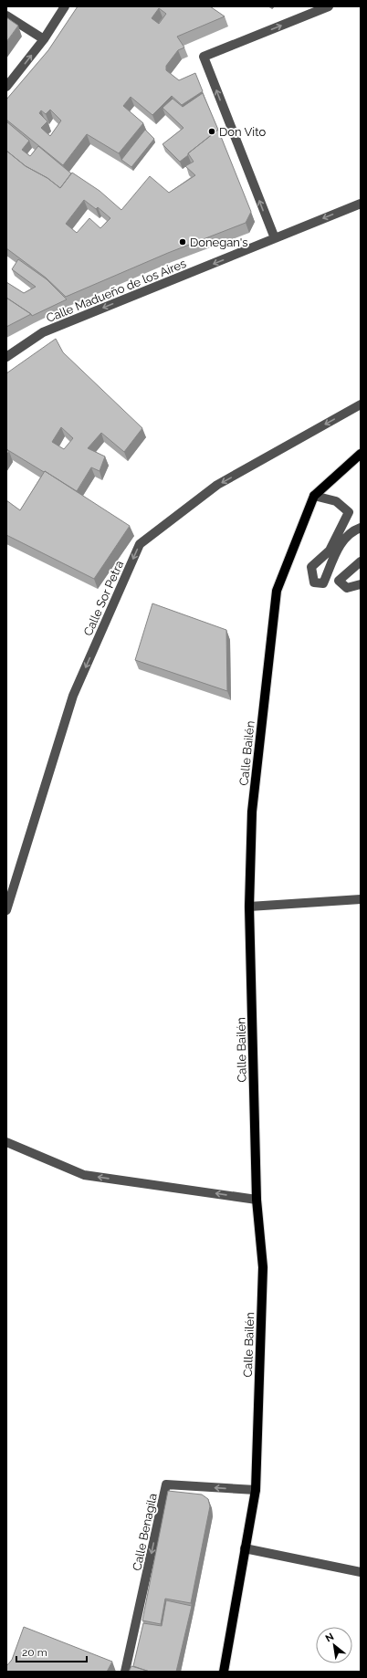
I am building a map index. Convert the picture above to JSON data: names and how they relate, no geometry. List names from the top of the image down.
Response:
{
  "streets": {
    "main road": ["Calle Bailén"],
    "street": ["Calle Madueño de los Aires", "Calle Sor Petra", "Calle Benagila"]
  },
  "crossings": [
    ["Calle Bailén", "Calle Benagila"]
  ],
  "one_way": ["Calle Madueño de los Aires", "Calle Sor Petra"],
  "places": ["Don Vito", "Donegan's"],
  "scale_bar": "20 m",
  "north": "top left"
}
